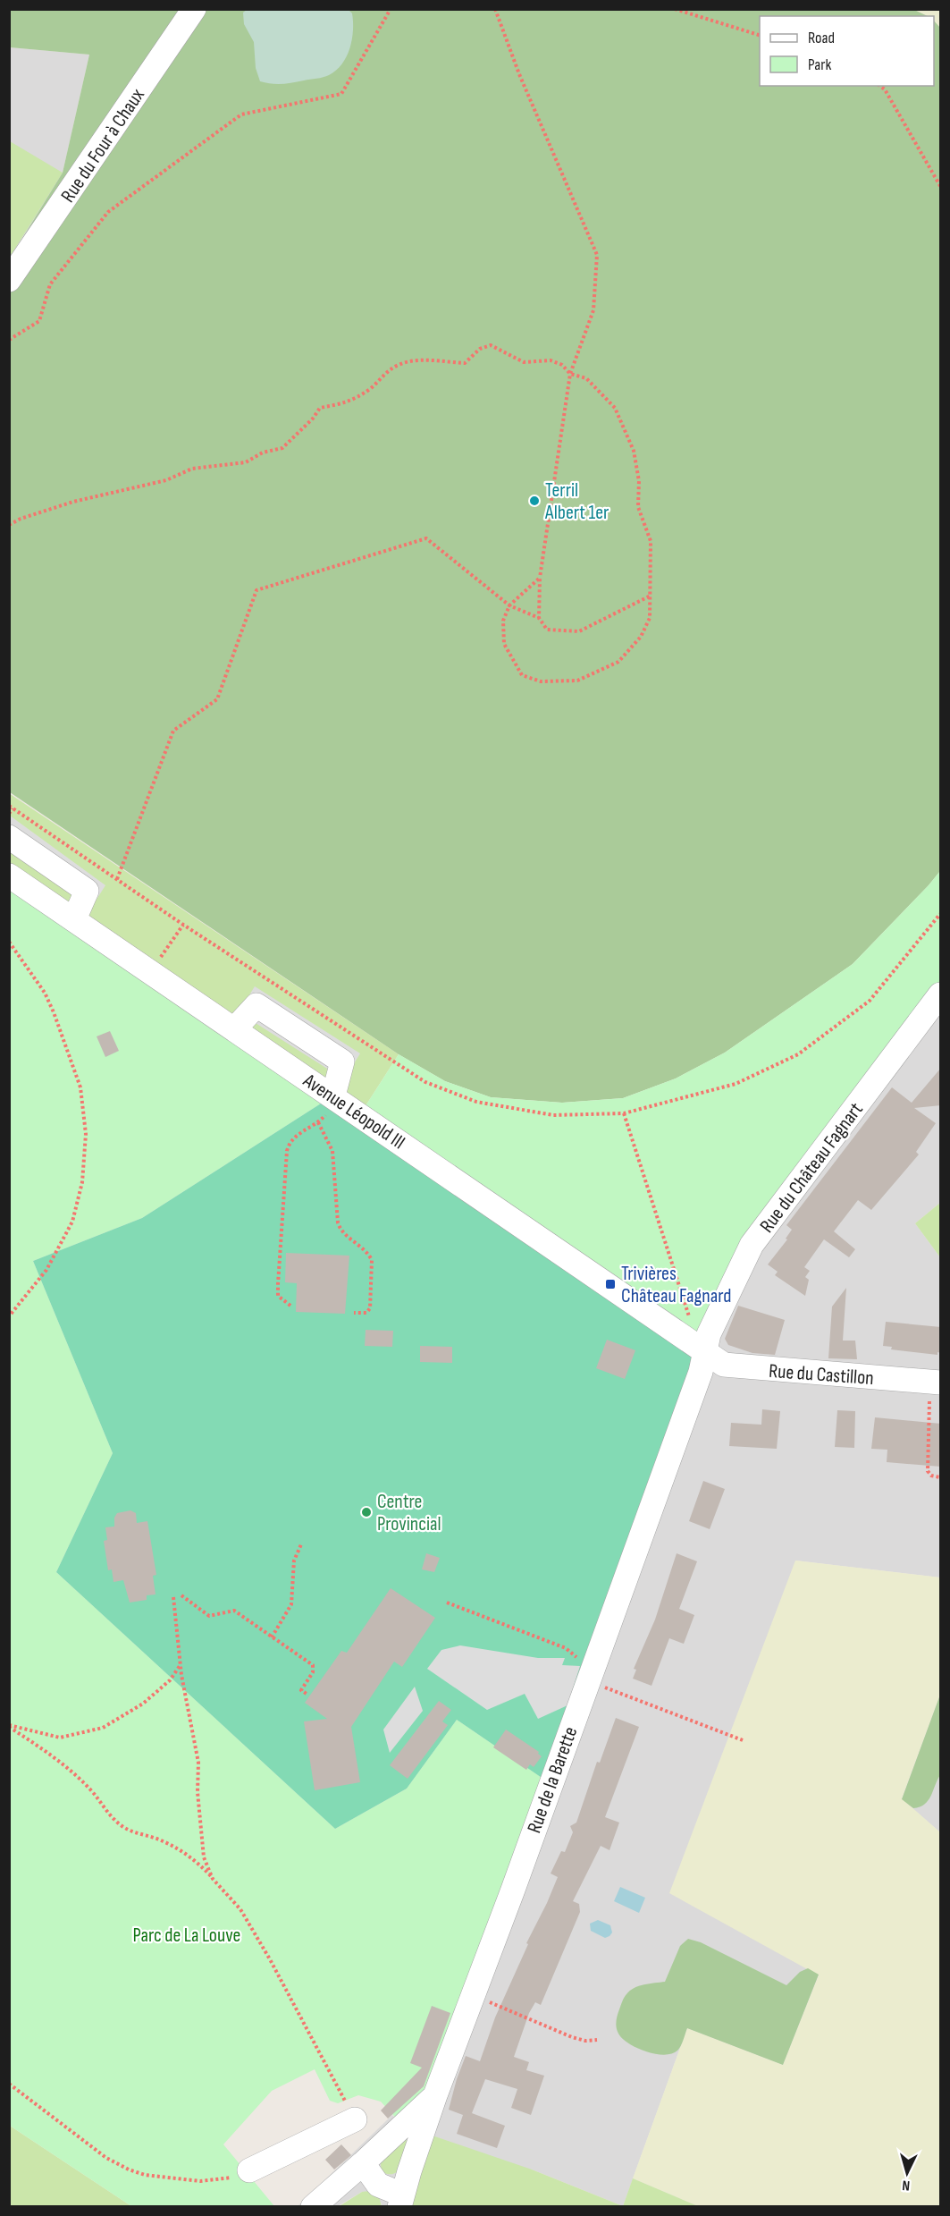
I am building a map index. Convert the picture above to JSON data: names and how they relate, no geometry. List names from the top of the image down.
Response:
{
  "streets": {
    "street": [
      "Rue du Four à Chaux",
      "Avenue Léopold III",
      "Rue du Château Fagnart",
      "Rue du Castillon",
      "Rue de la Barette"
    ]
  },
  "crossings": [
    ["Avenue Léopold III", "Rue du Château Fagnart"],
    ["Avenue Léopold III", "Rue du Castillon"],
    ["Avenue Léopold III", "Rue de la Barette"],
    ["Rue du Château Fagnart", "Rue du Castillon"],
    ["Rue du Château Fagnart", "Rue de la Barette"],
    ["Rue du Castillon", "Rue de la Barette"]
  ],
  "parks": ["Parc de La Louve"],
  "places": {
    "other": ["Terril Albert 1er", "Centre Provincial"],
    "transit": ["Trivières Château Fagnard"]
  },
  "legend": ["Road", "Park"],
  "north": "bottom"
}
